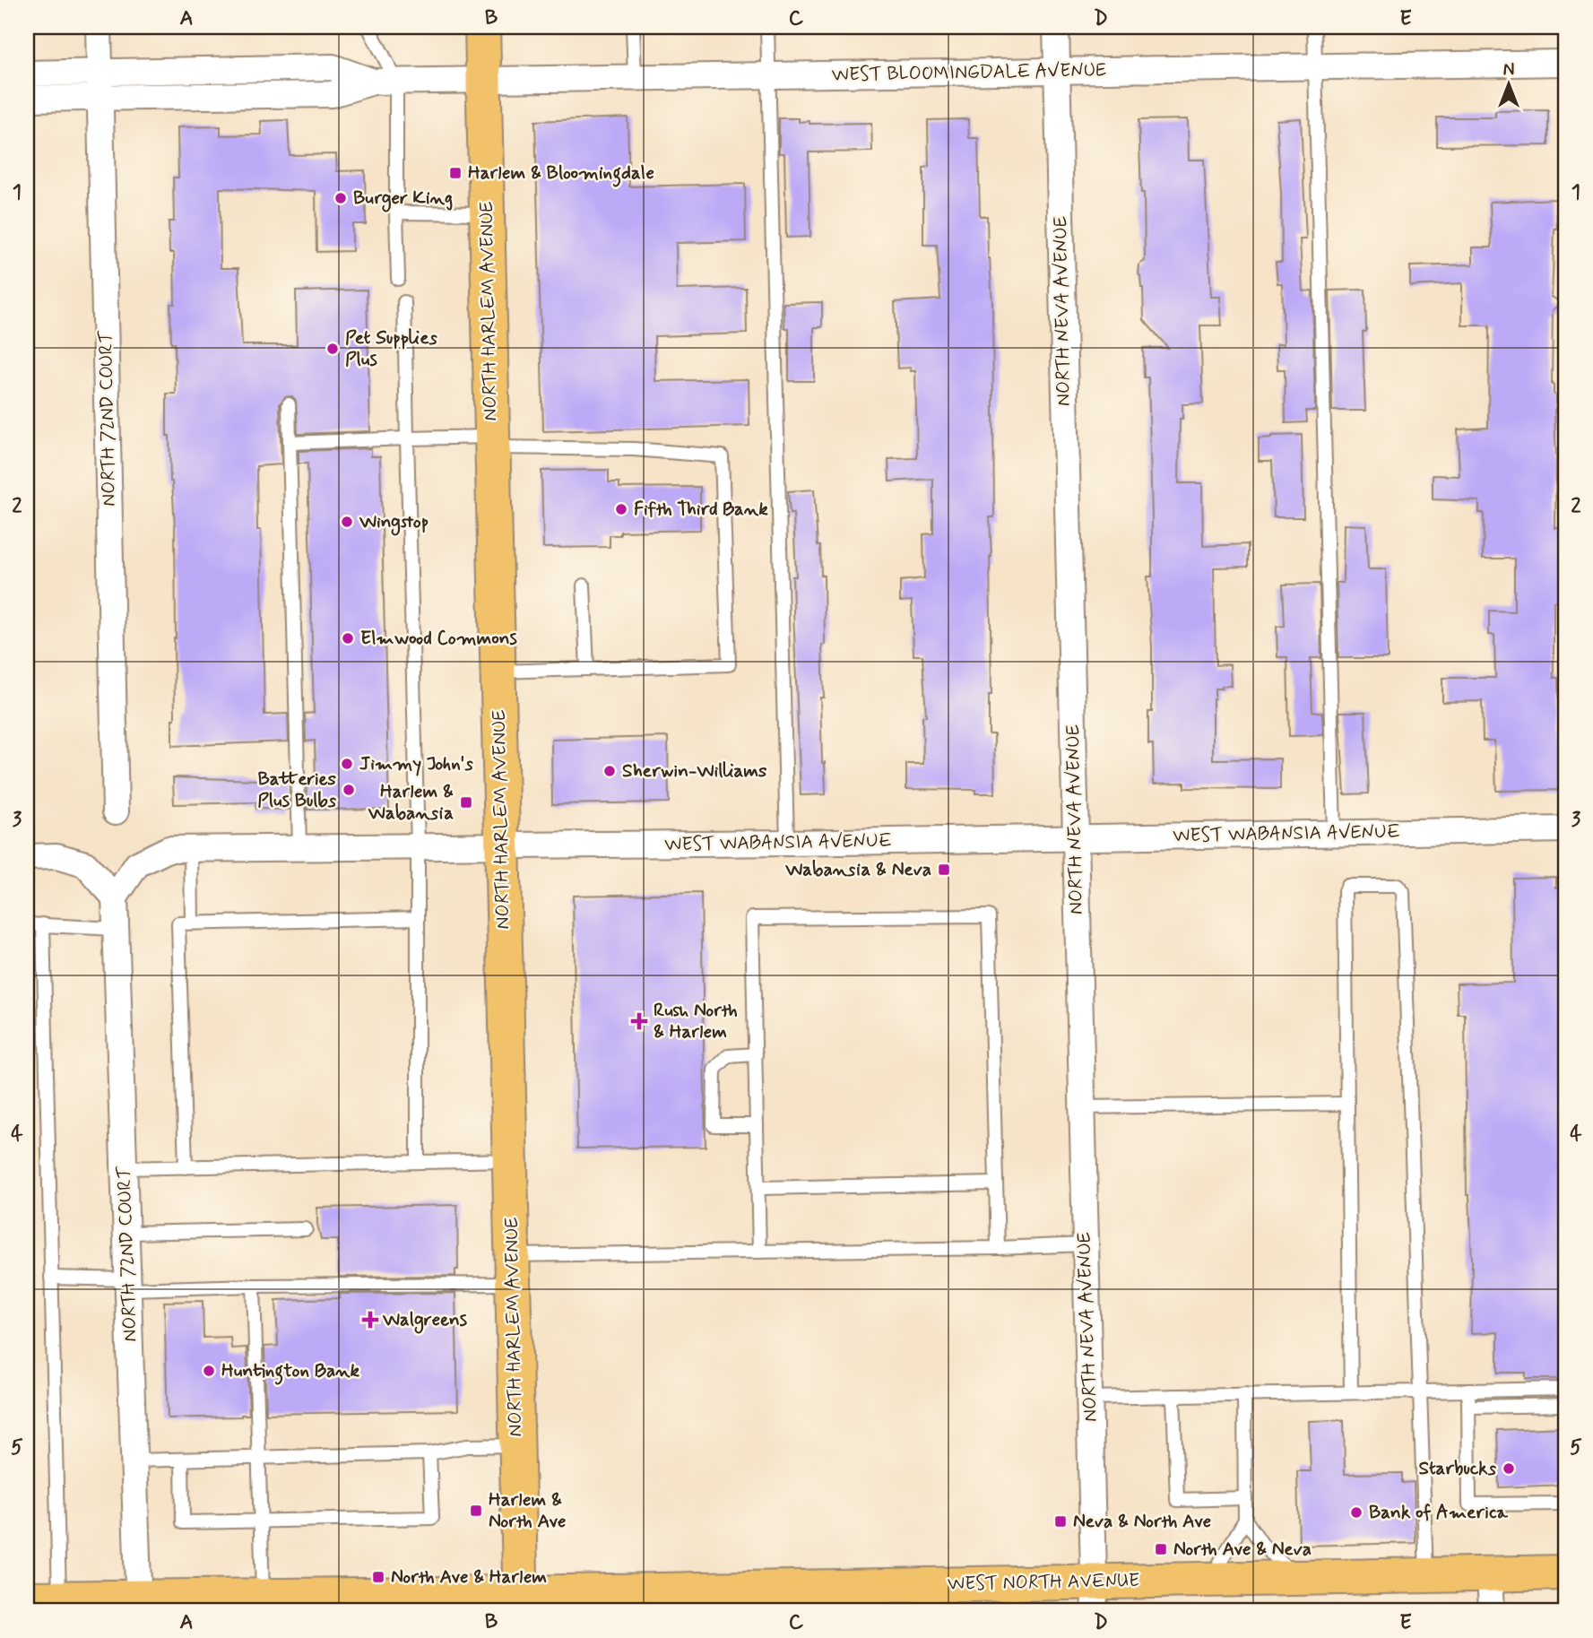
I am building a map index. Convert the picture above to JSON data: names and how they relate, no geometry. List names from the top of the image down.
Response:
{
  "streets": {
    "main road": ["NORTH HARLEM AVENUE", "WEST NORTH AVENUE"],
    "street": [
      "WEST BLOOMINGDALE AVENUE",
      "NORTH NEVA AVENUE",
      "NORTH 72ND COURT",
      "WEST WABANSIA AVENUE"
    ]
  },
  "crossings": [
    ["WEST BLOOMINGDALE AVENUE", "NORTH HARLEM AVENUE"],
    ["WEST BLOOMINGDALE AVENUE", "NORTH NEVA AVENUE"],
    ["WEST BLOOMINGDALE AVENUE", "NORTH 72ND COURT"],
    ["NORTH HARLEM AVENUE", "WEST WABANSIA AVENUE"],
    ["NORTH HARLEM AVENUE", "WEST NORTH AVENUE"],
    ["NORTH NEVA AVENUE", "WEST WABANSIA AVENUE"],
    ["NORTH NEVA AVENUE", "WEST NORTH AVENUE"],
    ["NORTH 72ND COURT", "WEST WABANSIA AVENUE"],
    ["NORTH 72ND COURT", "WEST NORTH AVENUE"]
  ],
  "places": {
    "transit": [
      "Harlem & Bloomingdale",
      "Harlem & Wabansia",
      "Wabansia & Neva",
      "Harlem & North Ave",
      "Neva & North Ave",
      "North Ave & Neva",
      "North Ave & Harlem"
    ],
    "other": [
      "Burger King",
      "Pet Supplies Plus",
      "Fifth Third Bank",
      "Wingstop",
      "Elmwood Commons",
      "Jimmy John's",
      "Sherwin-Williams",
      "Batteries Plus Bulbs",
      "Huntington Bank",
      "Starbucks",
      "Bank of America"
    ],
    "health": ["Rush North & Harlem", "Walgreens"]
  },
  "north": "top",
  "grid": {
    "columns": [
      "A",
      "B",
      "C",
      "D",
      "E"
    ],
    "rows": [
      "1",
      "2",
      "3",
      "4",
      "5"
    ]
  }
}
